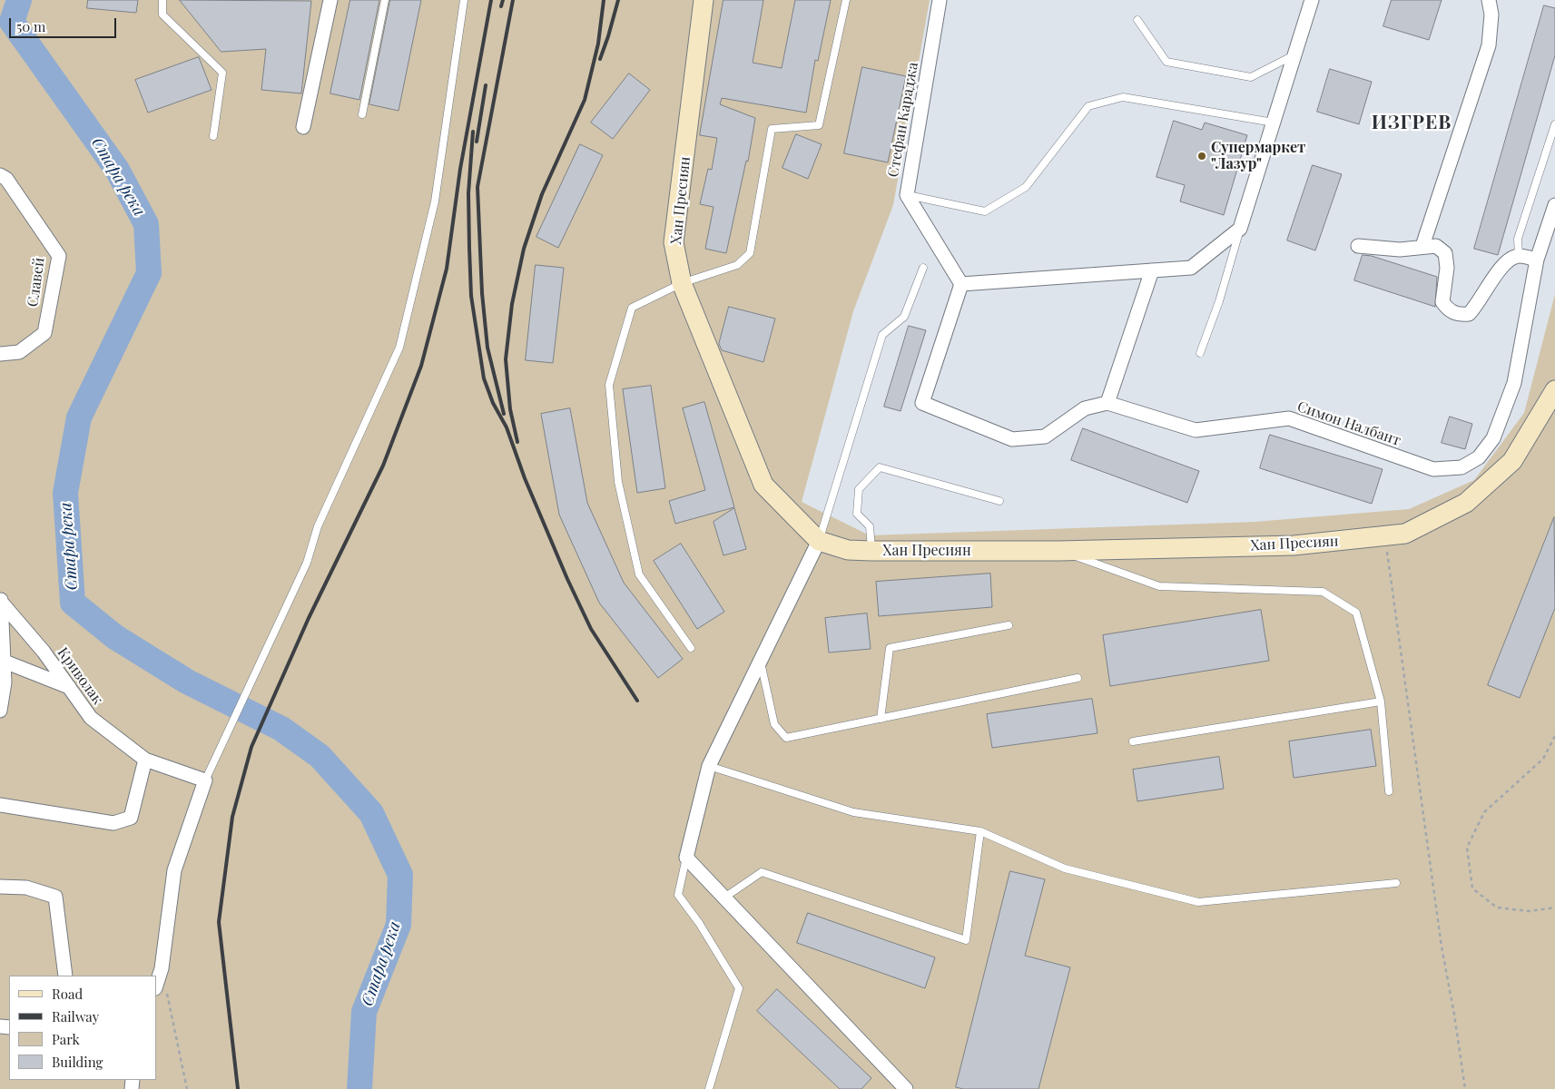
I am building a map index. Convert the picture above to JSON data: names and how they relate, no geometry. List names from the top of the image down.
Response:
{
  "streets": {
    "street": [
      "Стефан Караджа",
      "Хан Пресиян",
      "Славей",
      "Симон Налбант",
      "Криволак"
    ]
  },
  "districts": ["ИЗГРЕВ"],
  "water": ["Стара река"],
  "places": ["Супермаркет \"Лазур\""],
  "legend": [
    "Road",
    "Railway",
    "Park",
    "Building"
  ],
  "scale_bar": "50 m"
}
